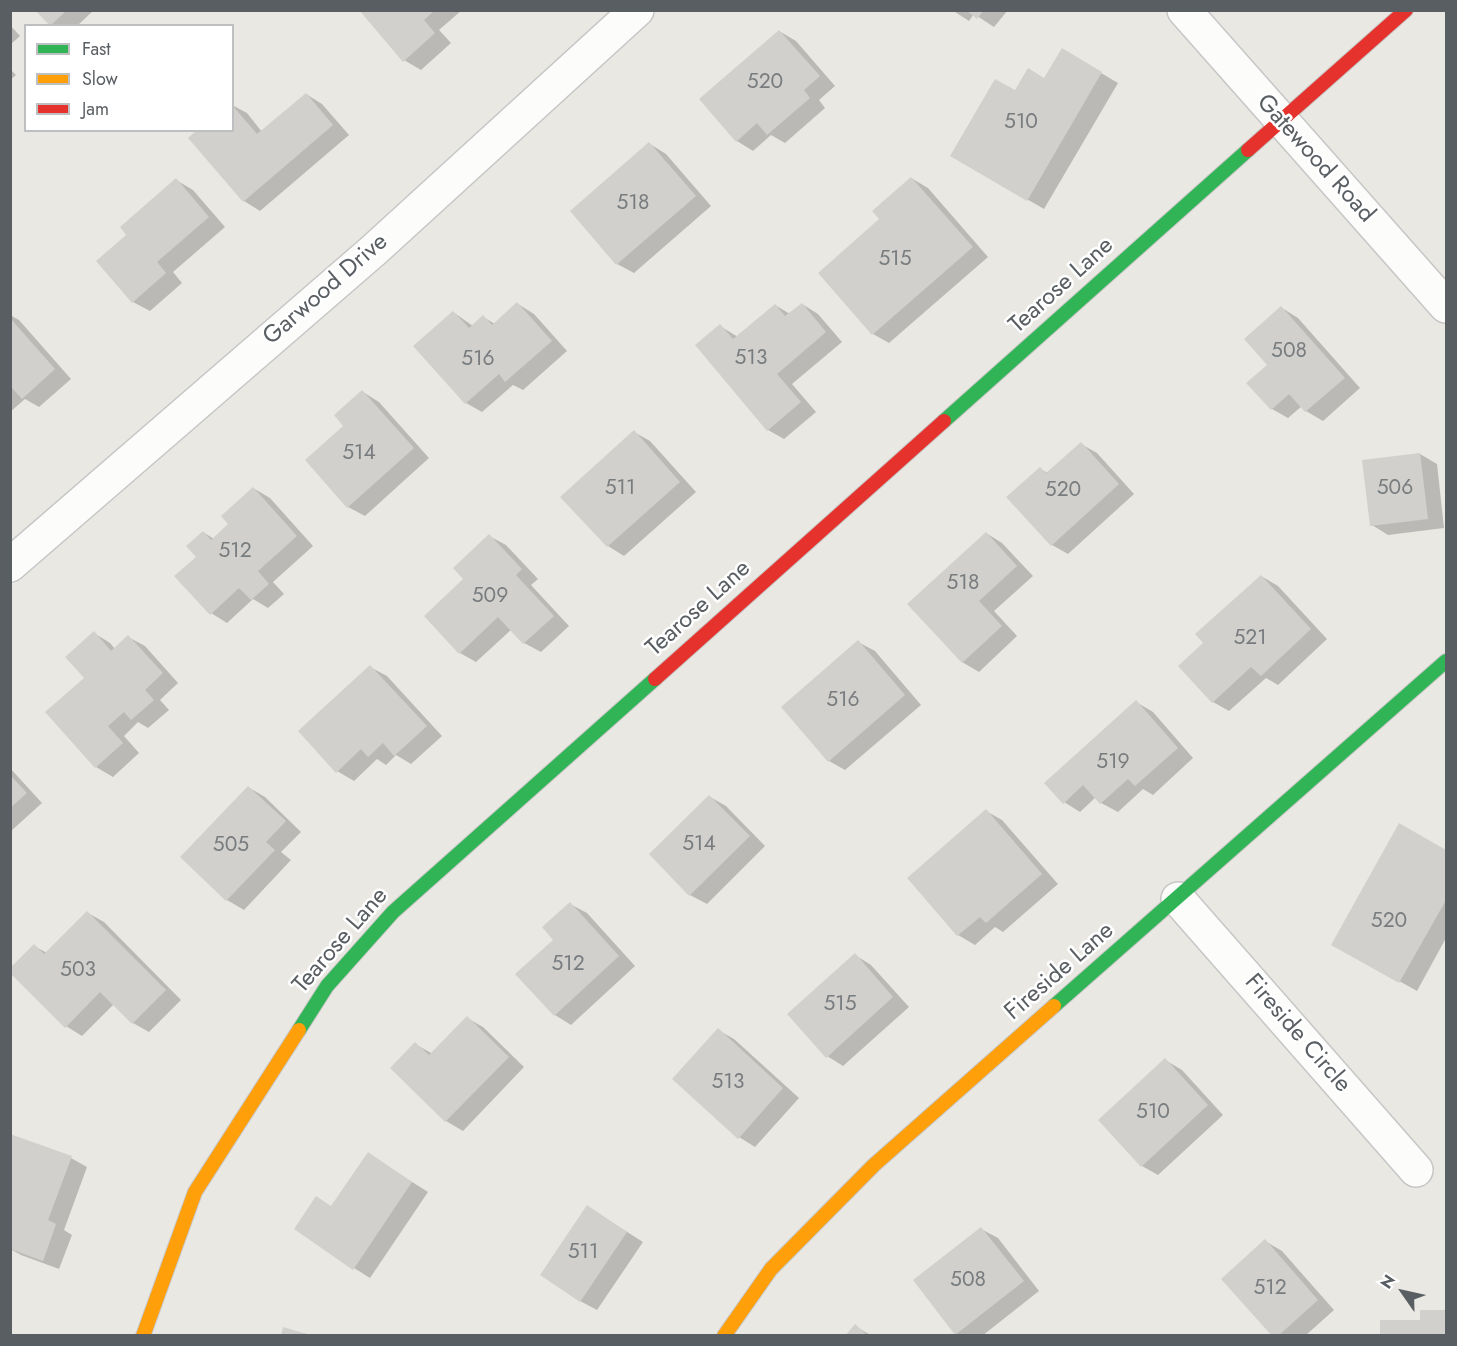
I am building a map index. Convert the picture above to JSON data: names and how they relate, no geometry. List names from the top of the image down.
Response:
{
  "streets": {
    "street": [
      "Gatewood Road",
      "Tearose Lane",
      "Garwood Drive",
      "Fireside Lane",
      "Fireside Circle"
    ]
  },
  "crossings": [
    ["Gatewood Road", "Tearose Lane"],
    ["Fireside Lane", "Fireside Circle"]
  ],
  "house_numbers": [
    "520",
    "510",
    "518",
    "515",
    "508",
    "513",
    "516",
    "514",
    "511",
    "506",
    "520",
    "512",
    "518",
    "509",
    "521",
    "516",
    "519",
    "514",
    "505",
    "520",
    "512",
    "503",
    "515",
    "513",
    "510",
    "511",
    "508",
    "512"
  ],
  "legend": ["Fast", "Slow", "Jam"],
  "north": "top left"
}
